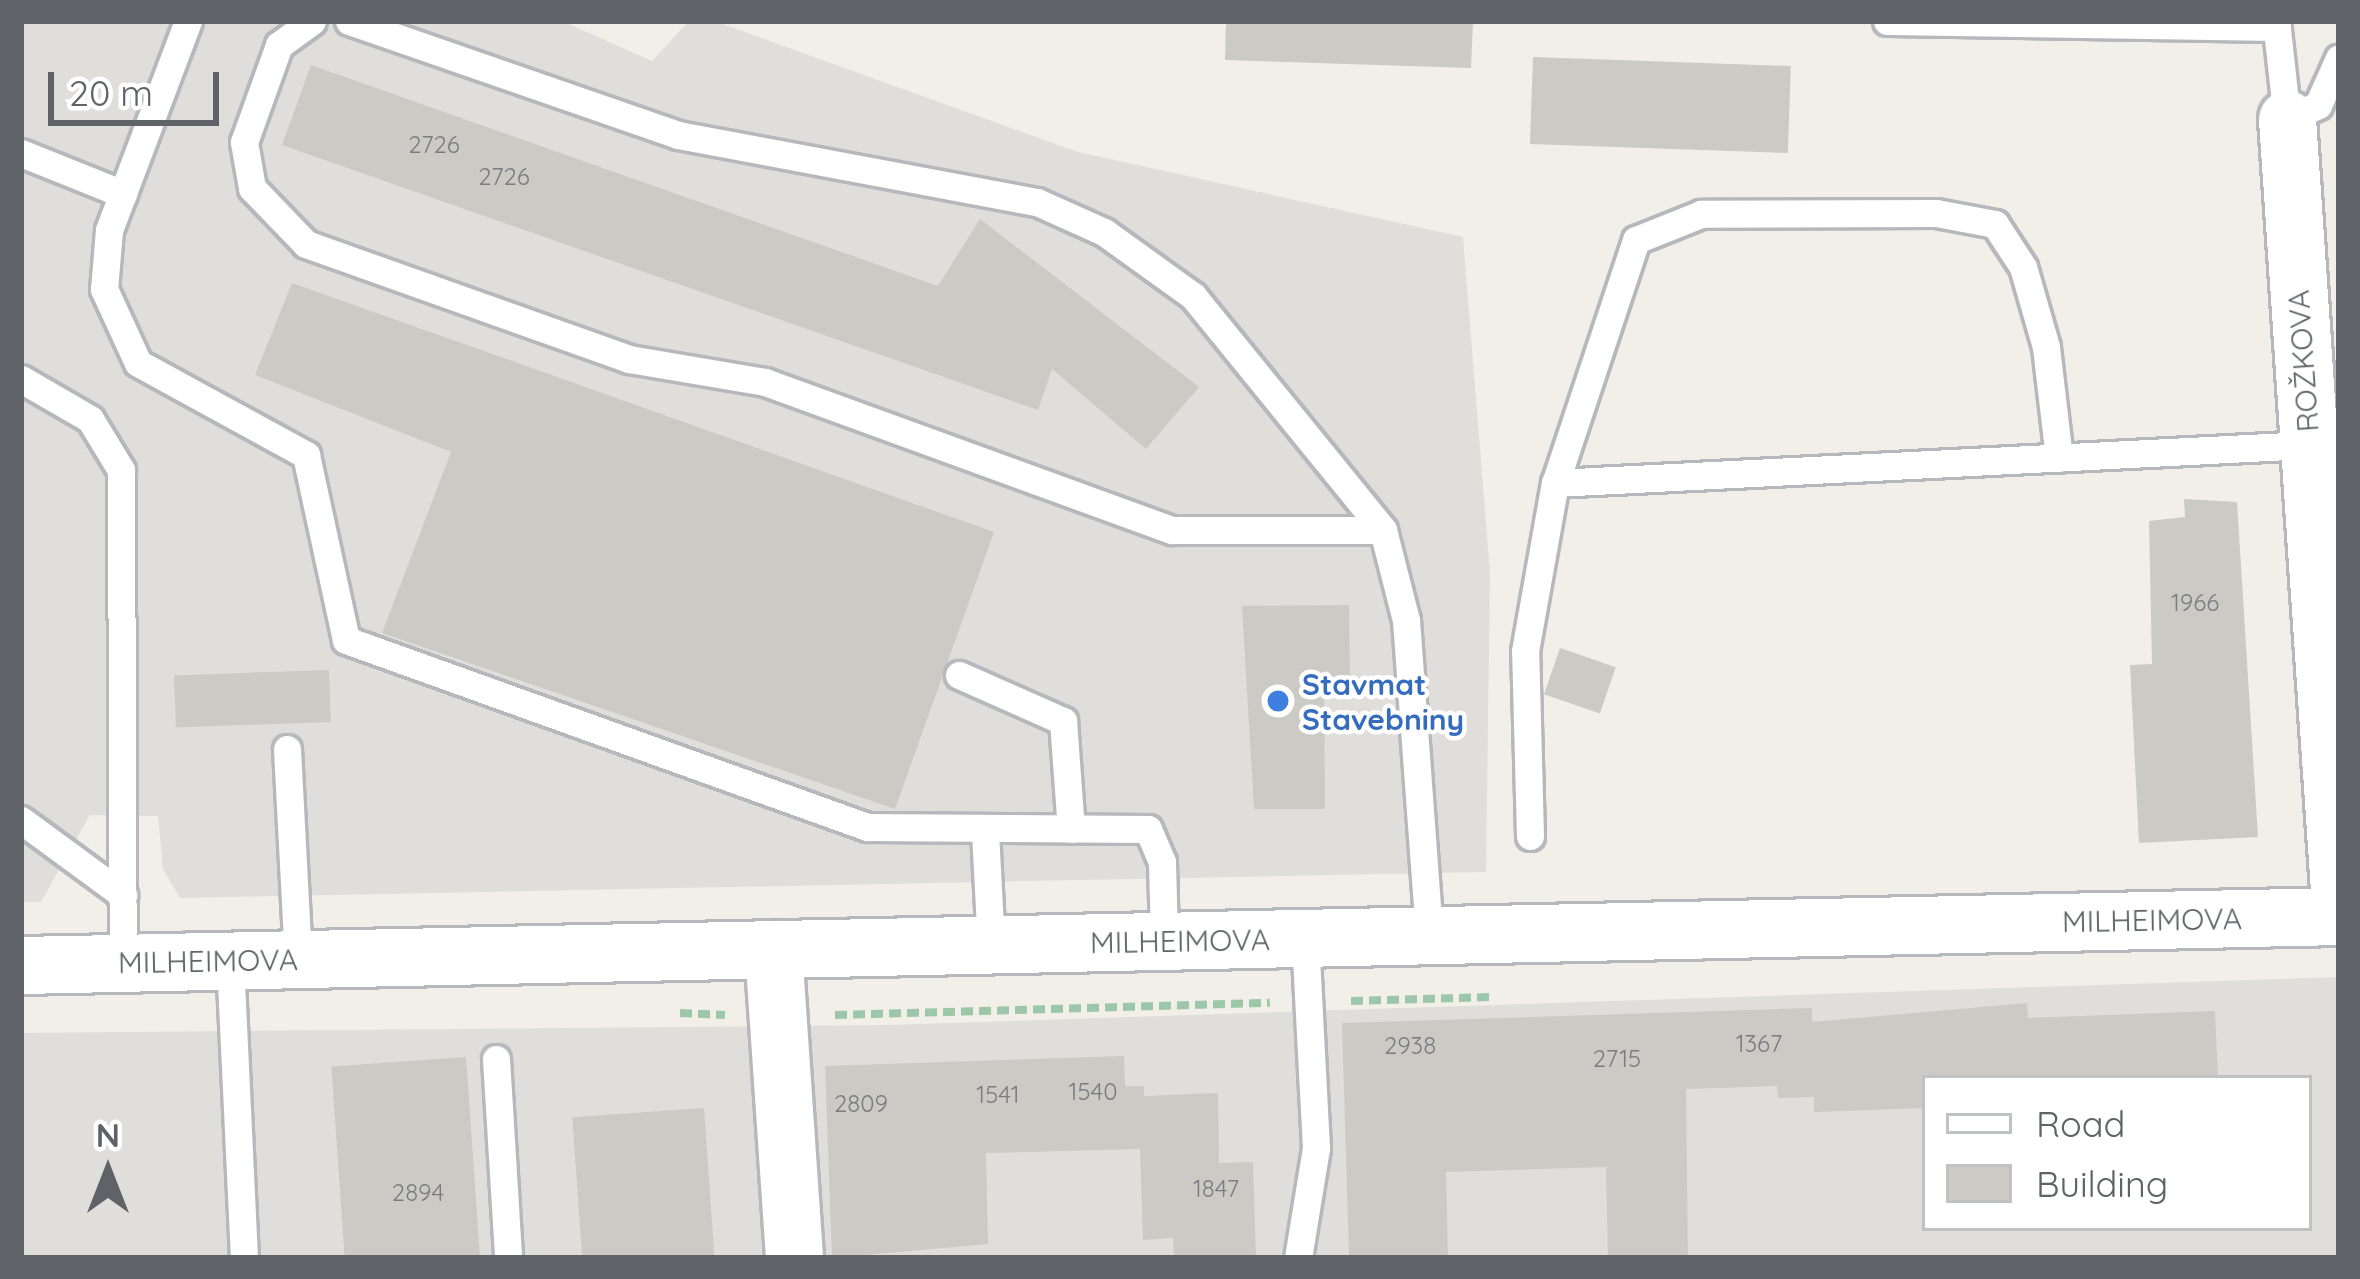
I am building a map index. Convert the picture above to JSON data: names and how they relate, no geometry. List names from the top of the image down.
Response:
{
  "streets": {
    "street": ["ROŽKOVA", "MILHEIMOVA"]
  },
  "places": ["Stavmat Stavebniny"],
  "house_numbers": [
    "2726",
    "2726",
    "1966",
    "1367",
    "2938",
    "2715",
    "1540",
    "1541",
    "2809",
    "1847",
    "2894"
  ],
  "legend": ["Road", "Building"],
  "scale_bar": "20 m",
  "north": "top"
}
